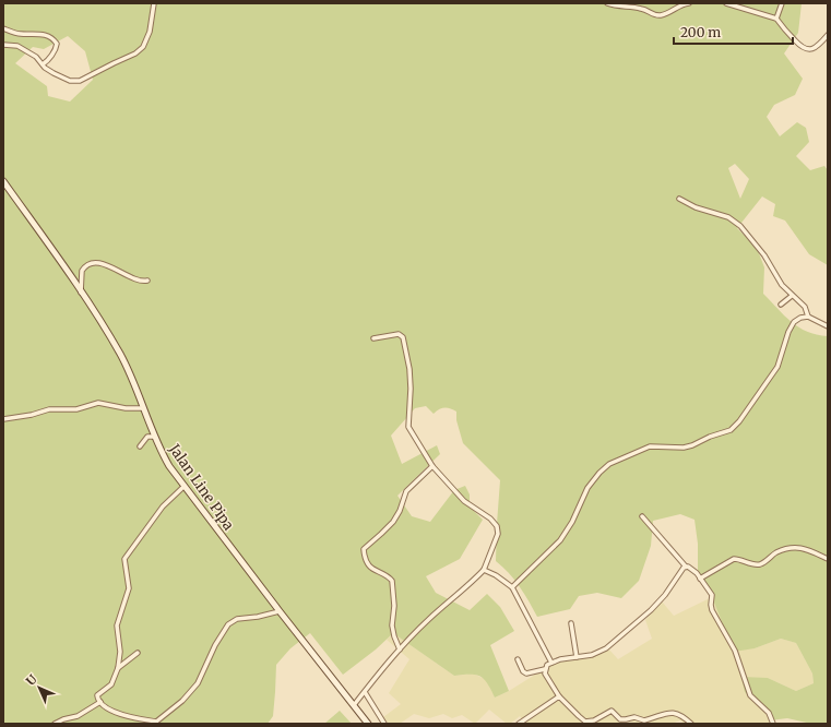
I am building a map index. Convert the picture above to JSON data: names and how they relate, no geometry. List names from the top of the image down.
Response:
{
  "streets": {
    "main road": ["Jalan Line Pipa"]
  },
  "scale_bar": "200 m",
  "north": "top left"
}
